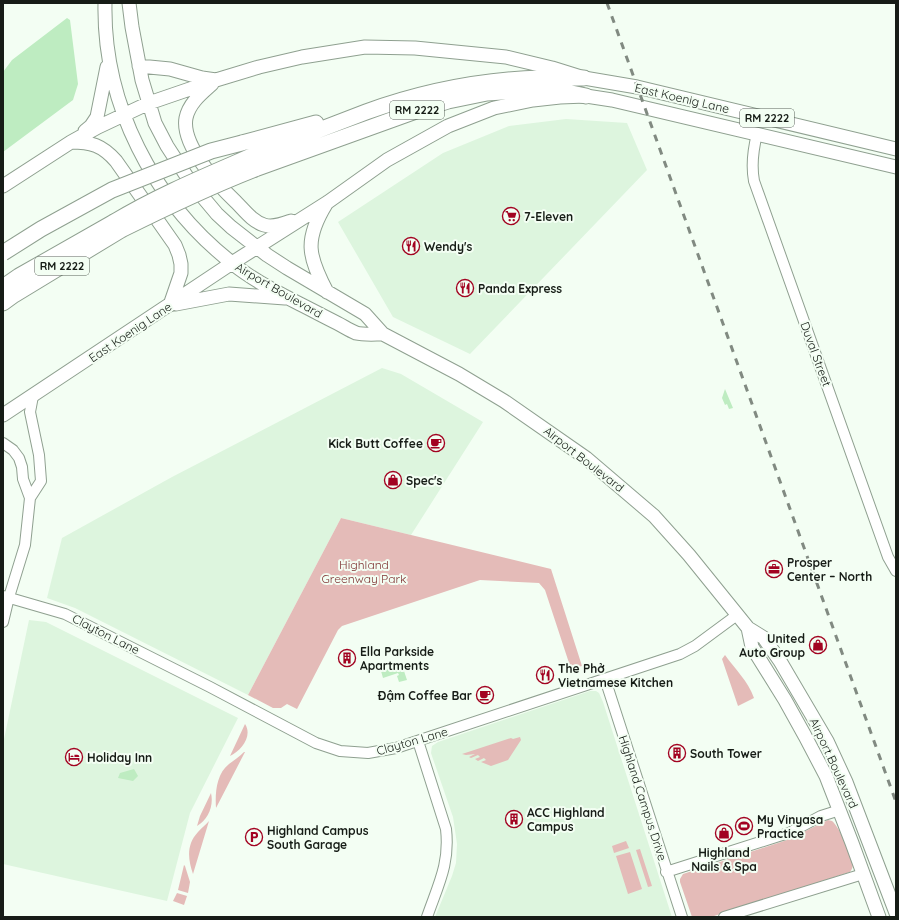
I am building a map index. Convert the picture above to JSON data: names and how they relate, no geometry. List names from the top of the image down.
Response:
{
  "streets": {
    "highway": ["RM 2222"],
    "main road": ["East Koenig Lane", "Airport Boulevard"],
    "street": ["Duval Street", "Clayton Lane", "Highland Campus Drive"]
  },
  "crossings": [
    ["East Koenig Lane", "RM 2222"],
    ["East Koenig Lane", "Airport Boulevard"],
    ["East Koenig Lane", "Duval Street"],
    ["Airport Boulevard", "Clayton Lane"],
    ["Clayton Lane", "Highland Campus Drive"]
  ],
  "parks": ["Highland Greenway Park"],
  "places": {
    "supermarket": ["7-Eleven"],
    "restaurant": ["Wendy's", "Panda Express", "The Phở Vietnamese Kitchen"],
    "cafe": ["Kick Butt Coffee", "Đậm Coffee Bar"],
    "shop": ["Spec's", "United Auto Group", "Highland Nails & Spa"],
    "office": ["Prosper Center – North"],
    "building": ["Ella Parkside Apartments", "South Tower", "ACC Highland Campus"],
    "hotel": ["Holiday Inn"],
    "sports": ["My Vinyasa Practice"],
    "parking": ["Highland Campus South Garage"]
  }
}
